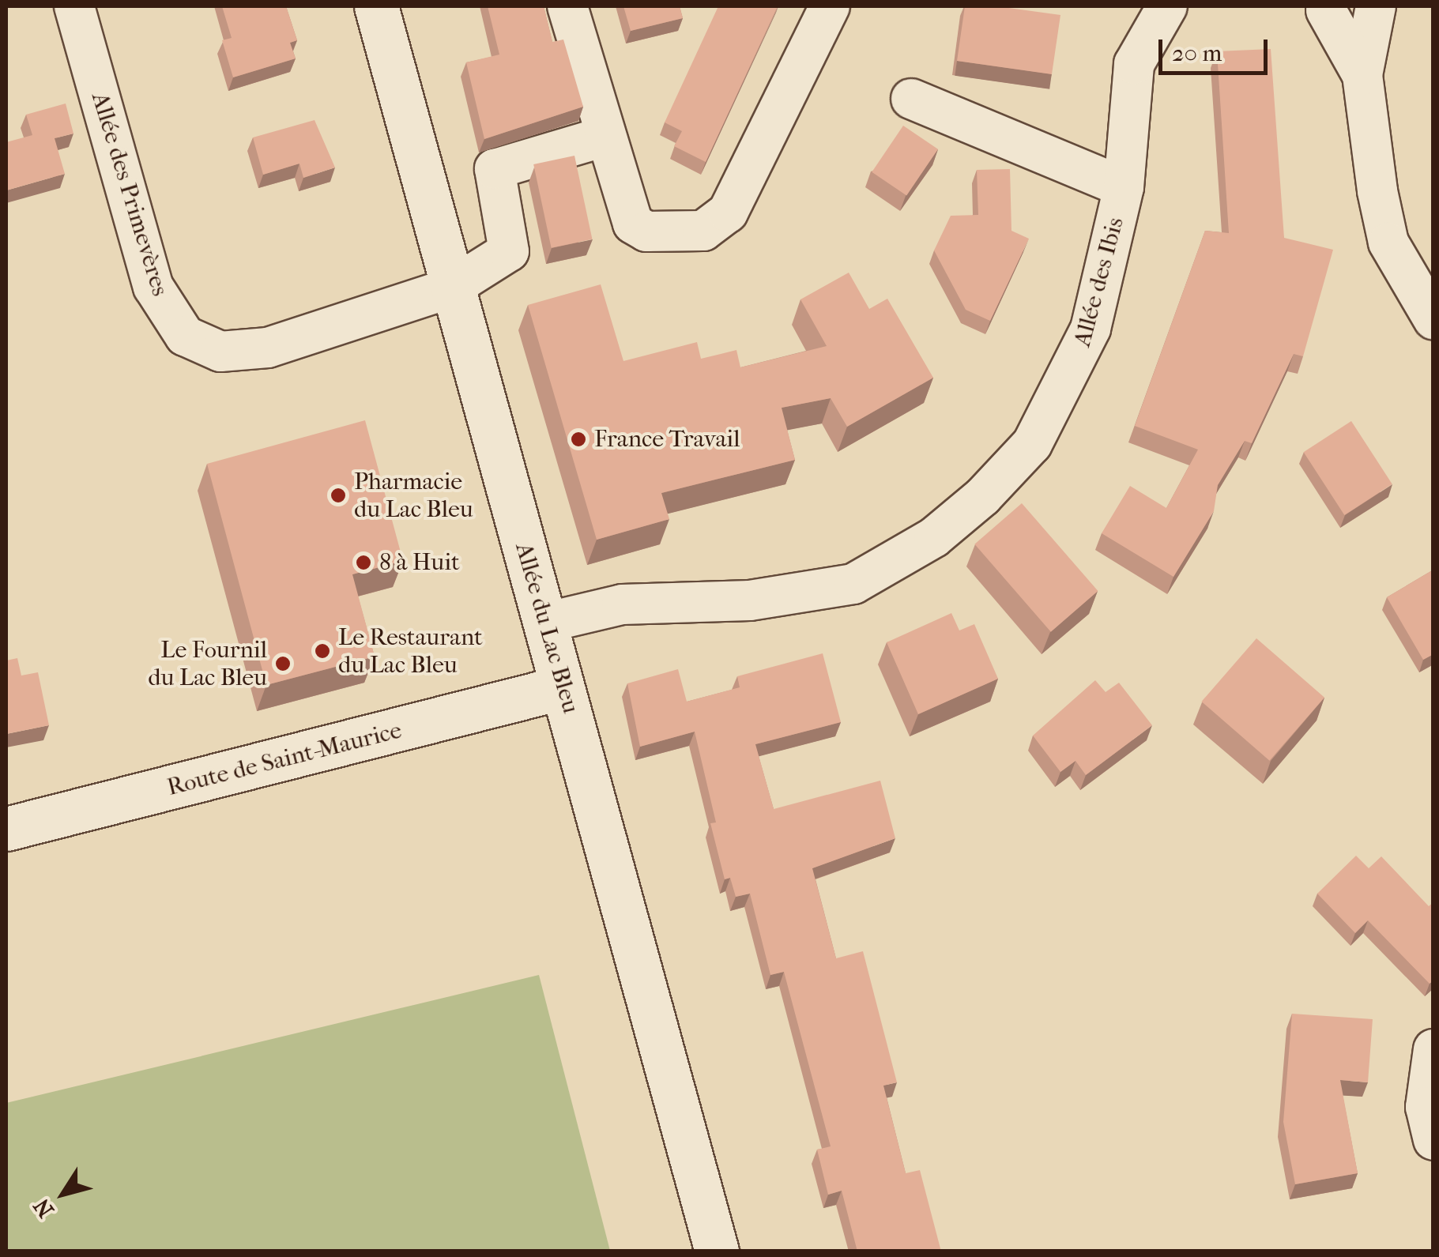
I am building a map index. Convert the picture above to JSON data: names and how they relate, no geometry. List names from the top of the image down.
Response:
{
  "streets": {
    "street": [
      "Allée des Primevères",
      "Allée des Ibis",
      "Allée du Lac Bleu",
      "Route de Saint-Maurice"
    ]
  },
  "crossings": [
    ["Allée des Primevères", "Allée du Lac Bleu"],
    ["Allée des Ibis", "Allée du Lac Bleu"],
    ["Allée du Lac Bleu", "Route de Saint-Maurice"]
  ],
  "places": [
    "France Travail",
    "Pharmacie du Lac Bleu",
    "8 à Huit",
    "Le Restaurant du Lac Bleu",
    "Le Fournil du Lac Bleu"
  ],
  "scale_bar": "20 m",
  "north": "bottom left"
}
